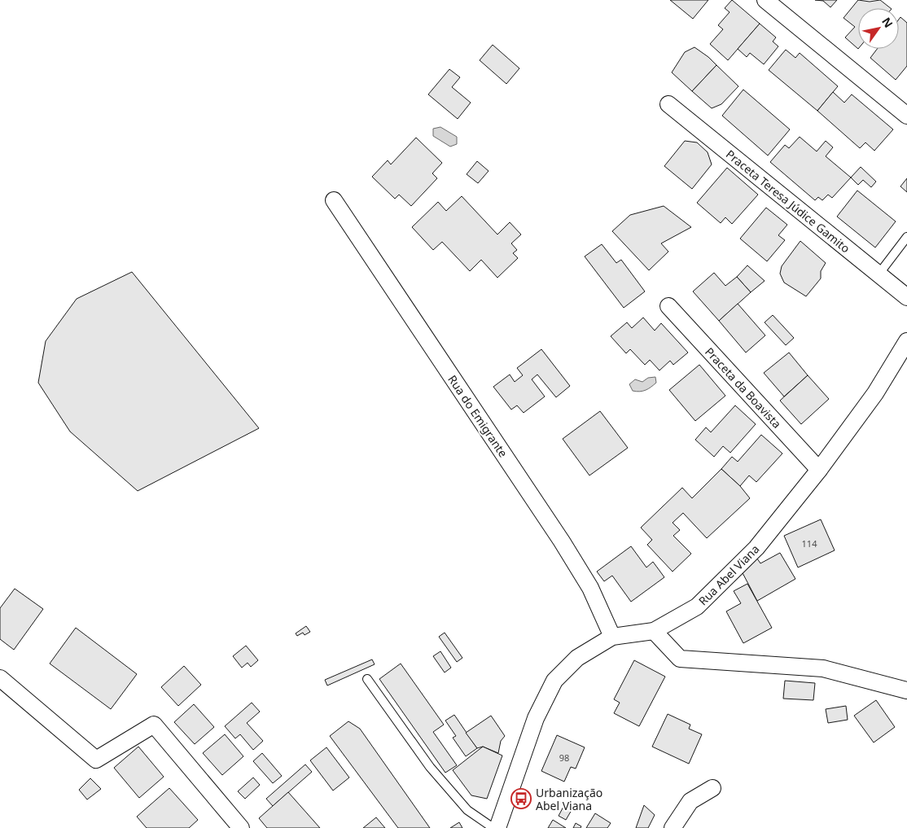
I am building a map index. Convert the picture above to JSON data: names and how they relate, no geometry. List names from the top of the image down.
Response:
{
  "streets": {
    "street": [
      "Praceta Teresa Júdice Gamito",
      "Praceta da Boavista",
      "Rua do Emigrante",
      "Rua Abel Viana"
    ]
  },
  "crossings": [
    ["Praceta da Boavista", "Rua Abel Viana"],
    ["Rua do Emigrante", "Rua Abel Viana"]
  ],
  "places": {
    "bus stop": ["Urbanização Abel Viana"]
  },
  "house_numbers": ["114", "98"],
  "north": "top right"
}
